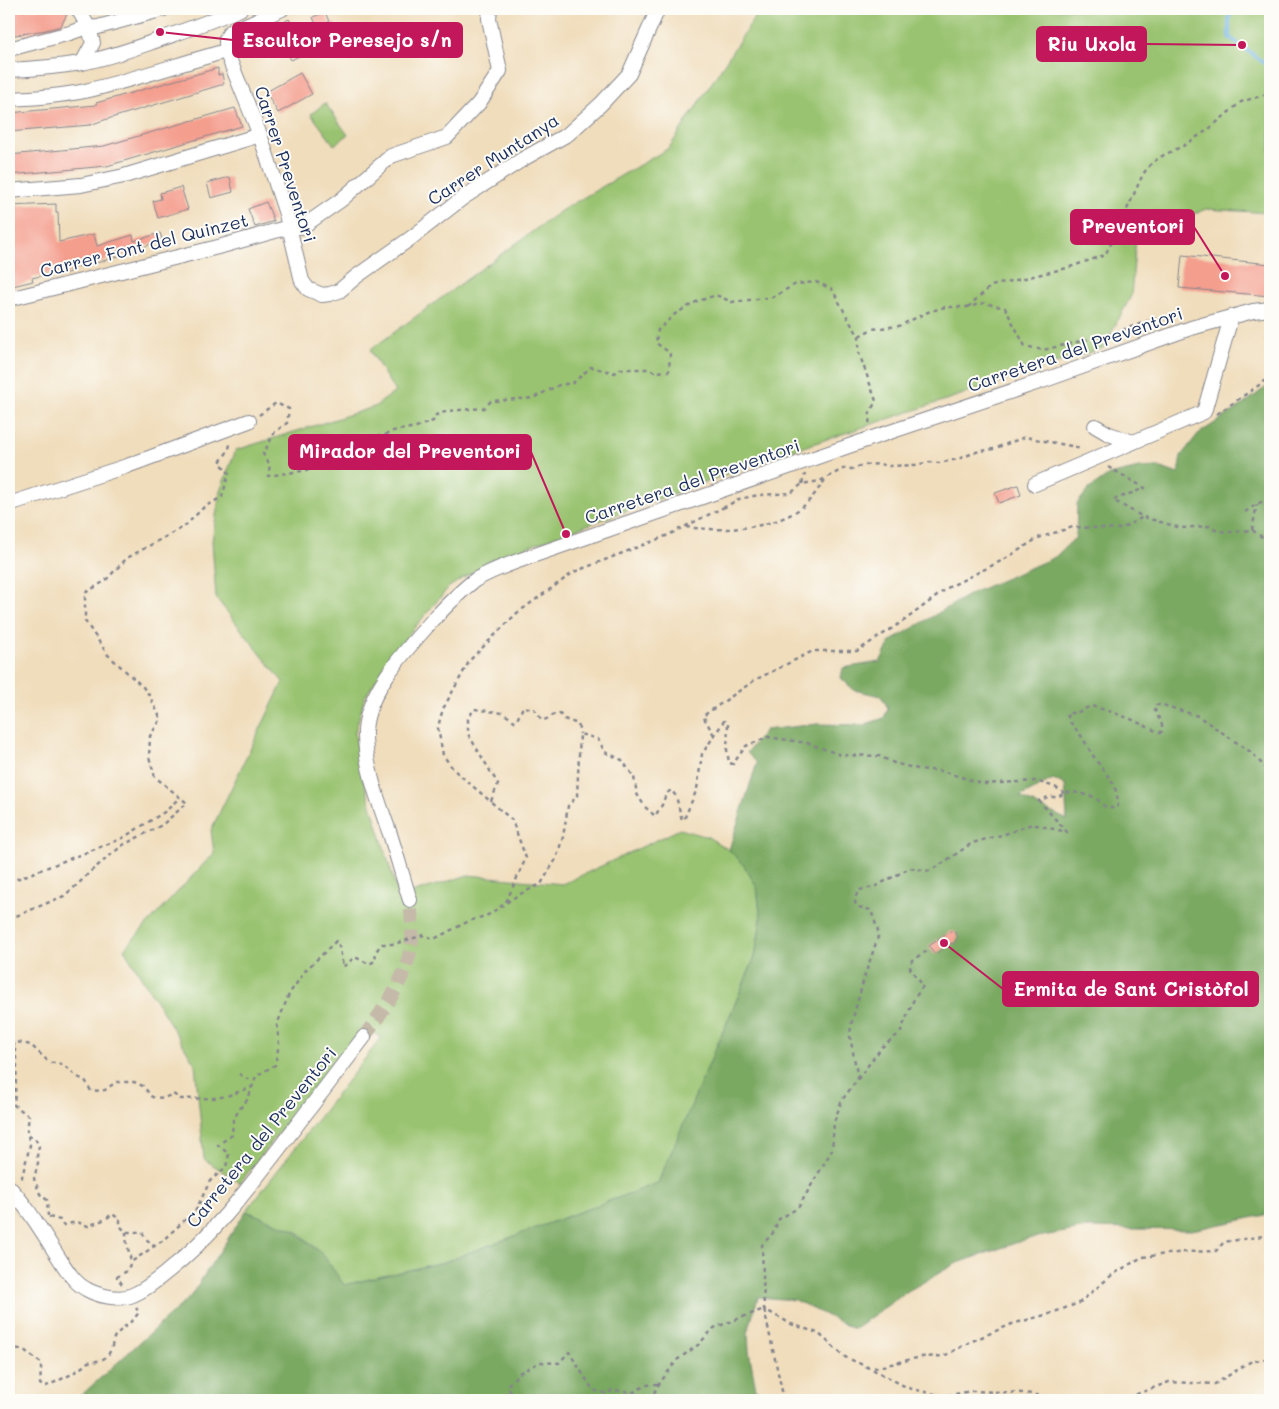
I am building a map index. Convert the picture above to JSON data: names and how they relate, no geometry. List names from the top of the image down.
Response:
{
  "streets": {
    "street": [
      "Carrer Muntanya",
      "Carrer Preventori",
      "Carrer Font del Quinzet",
      "Carretera del Preventori"
    ]
  },
  "crossings": [
    ["Carrer Muntanya", "Carrer Preventori"],
    ["Carrer Preventori", "Carrer Font del Quinzet"]
  ],
  "places": [
    "Escultor Peresejo s/n",
    "Riu Uxola",
    "Preventori",
    "Mirador del Preventori",
    "Ermita de Sant Cristòfol"
  ]
}
